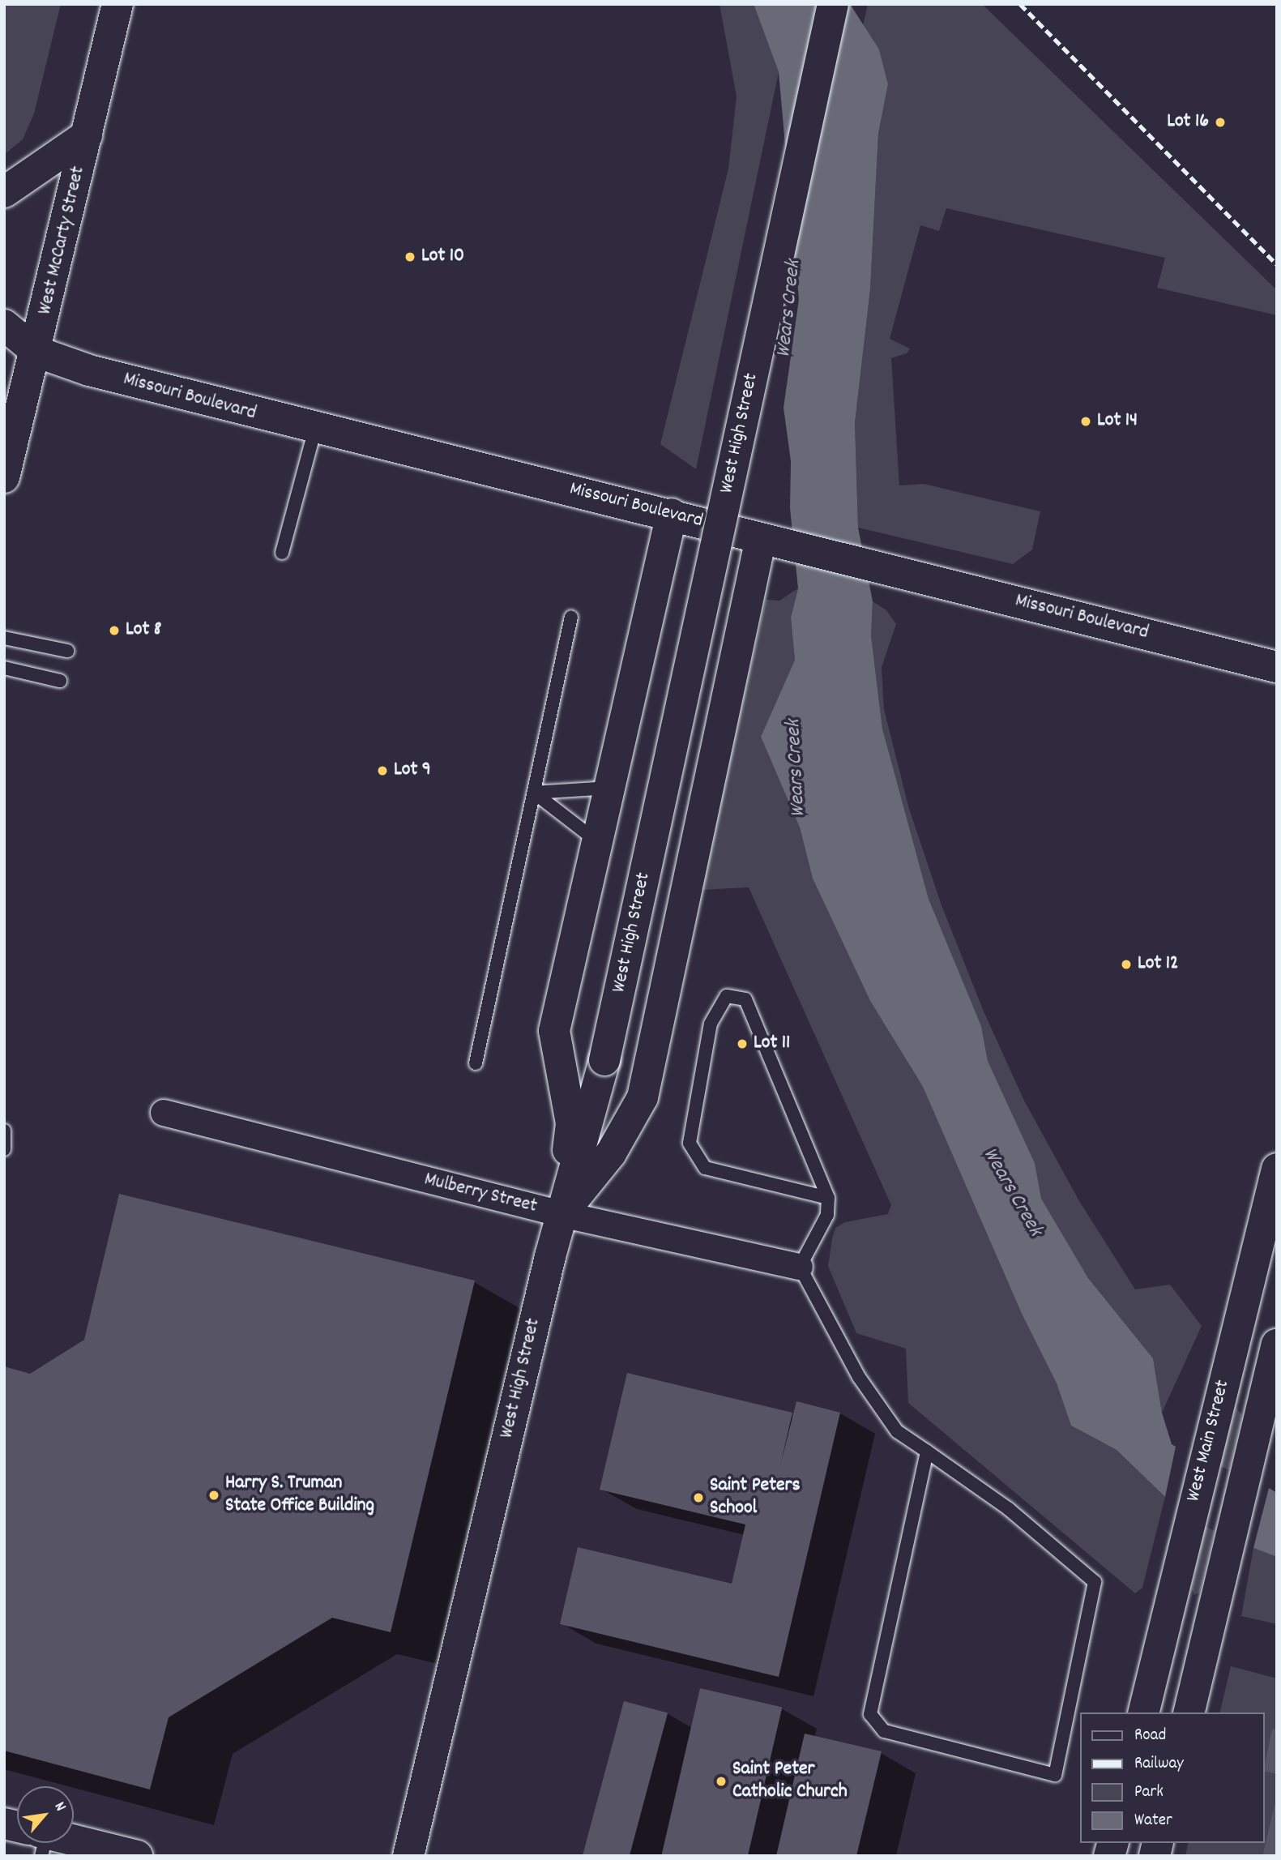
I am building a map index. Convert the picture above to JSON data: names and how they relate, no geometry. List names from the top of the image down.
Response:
{
  "streets": {
    "street": [
      "West McCarty Street",
      "Missouri Boulevard",
      "West High Street",
      "Mulberry Street",
      "West Main Street"
    ]
  },
  "crossings": [
    ["West McCarty Street", "Missouri Boulevard"],
    ["West High Street", "Mulberry Street"]
  ],
  "water": ["Wears Creek"],
  "places": [
    "Lot 16",
    "Lot 10",
    "Lot 14",
    "Lot 8",
    "Lot 9",
    "Lot 12",
    "Lot 11",
    "Harry S. Truman State Office Building",
    "Saint Peters School",
    "Saint Peter Catholic Church"
  ],
  "legend": [
    "Road",
    "Railway",
    "Park",
    "Water"
  ],
  "north": "top right"
}
